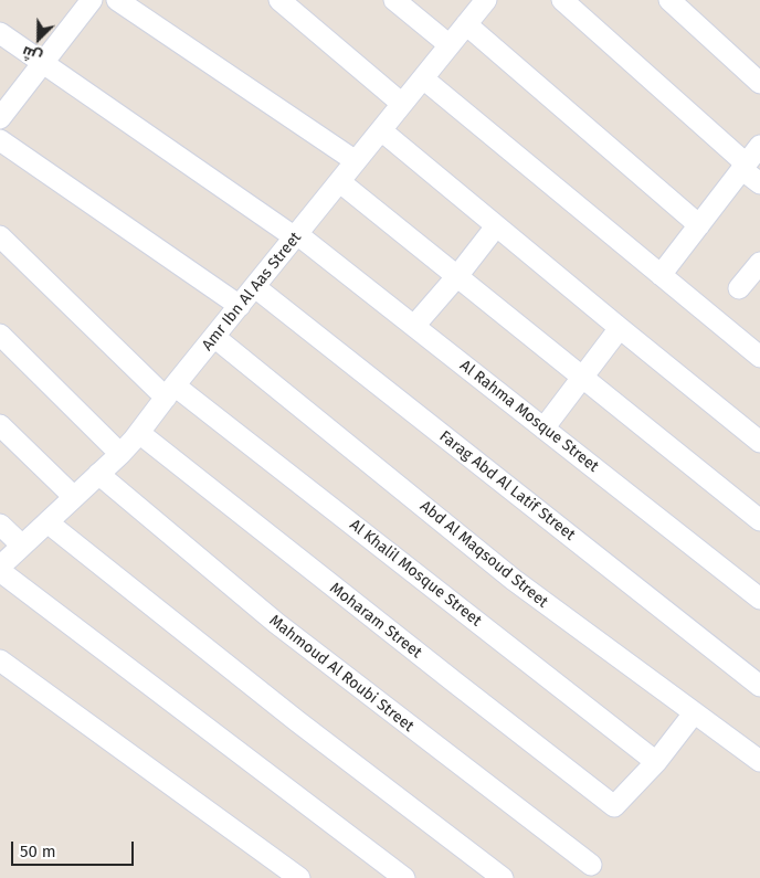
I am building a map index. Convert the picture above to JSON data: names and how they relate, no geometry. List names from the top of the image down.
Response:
{
  "streets": {
    "street": [
      "Amr Ibn Al Aas Street",
      "Al Rahma Mosque Street",
      "Farag Abd Al Latif Street",
      "Abd Al Maqsoud Street",
      "Al Khalil Mosque Street",
      "Moharam Street",
      "Mahmoud Al Roubi Street"
    ]
  },
  "crossings": [
    ["Amr Ibn Al Aas Street", "Al Rahma Mosque Street"],
    ["Amr Ibn Al Aas Street", "Farag Abd Al Latif Street"],
    ["Amr Ibn Al Aas Street", "Abd Al Maqsoud Street"],
    ["Amr Ibn Al Aas Street", "Al Khalil Mosque Street"],
    ["Amr Ibn Al Aas Street", "Moharam Street"],
    ["Amr Ibn Al Aas Street", "Mahmoud Al Roubi Street"],
    ["Al Khalil Mosque Street", "Moharam Street"]
  ],
  "scale_bar": "50 m",
  "north": "bottom left"
}
